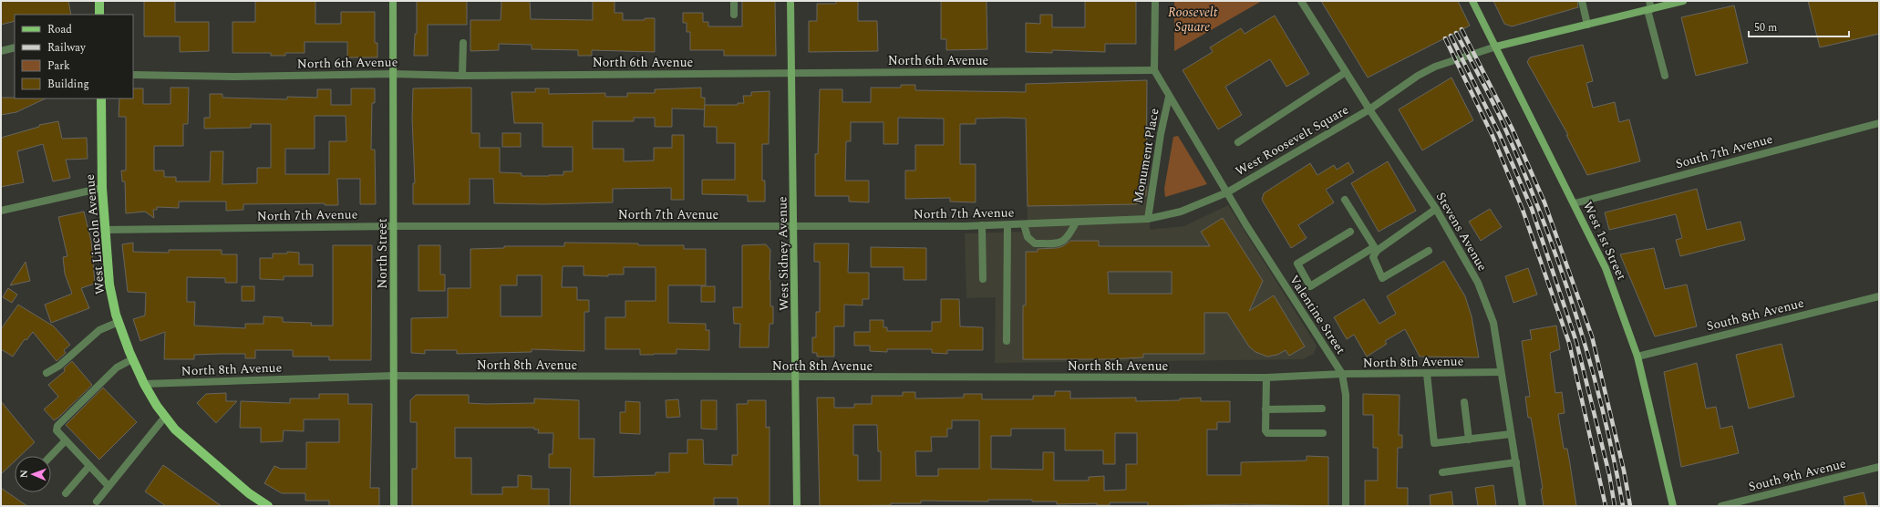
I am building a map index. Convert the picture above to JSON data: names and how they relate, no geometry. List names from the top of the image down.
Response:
{
  "streets": {
    "main road": ["West Lincoln Avenue"],
    "street": [
      "North 6th Avenue",
      "West Roosevelt Square",
      "South 7th Avenue",
      "Monument Place",
      "North 7th Avenue",
      "Stevens Avenue",
      "West 1st Street",
      "North Street",
      "West Sidney Avenue",
      "Valentine Street",
      "South 8th Avenue",
      "North 8th Avenue",
      "South 9th Avenue"
    ]
  },
  "crossings": [
    ["North 6th Avenue", "North Street"],
    ["North 6th Avenue", "West Sidney Avenue"],
    ["North 6th Avenue", "Valentine Street"],
    ["West Roosevelt Square", "North 7th Avenue"],
    ["West Roosevelt Square", "Stevens Avenue"],
    ["West Roosevelt Square", "West 1st Street"],
    ["West Roosevelt Square", "Valentine Street"],
    ["South 7th Avenue", "West 1st Street"],
    ["Monument Place", "North 7th Avenue"],
    ["Monument Place", "Valentine Street"],
    ["North 7th Avenue", "West Lincoln Avenue"],
    ["North 7th Avenue", "North Street"],
    ["North 7th Avenue", "West Sidney Avenue"],
    ["North 7th Avenue", "Valentine Street"],
    ["Stevens Avenue", "North 8th Avenue"],
    ["West Lincoln Avenue", "North 8th Avenue"],
    ["West 1st Street", "South 8th Avenue"],
    ["North Street", "North 8th Avenue"],
    ["West Sidney Avenue", "North 8th Avenue"],
    ["Valentine Street", "North 8th Avenue"]
  ],
  "parks": ["Roosevelt Square"],
  "legend": [
    "Road",
    "Railway",
    "Park",
    "Building"
  ],
  "scale_bar": "50 m",
  "north": "left"
}
